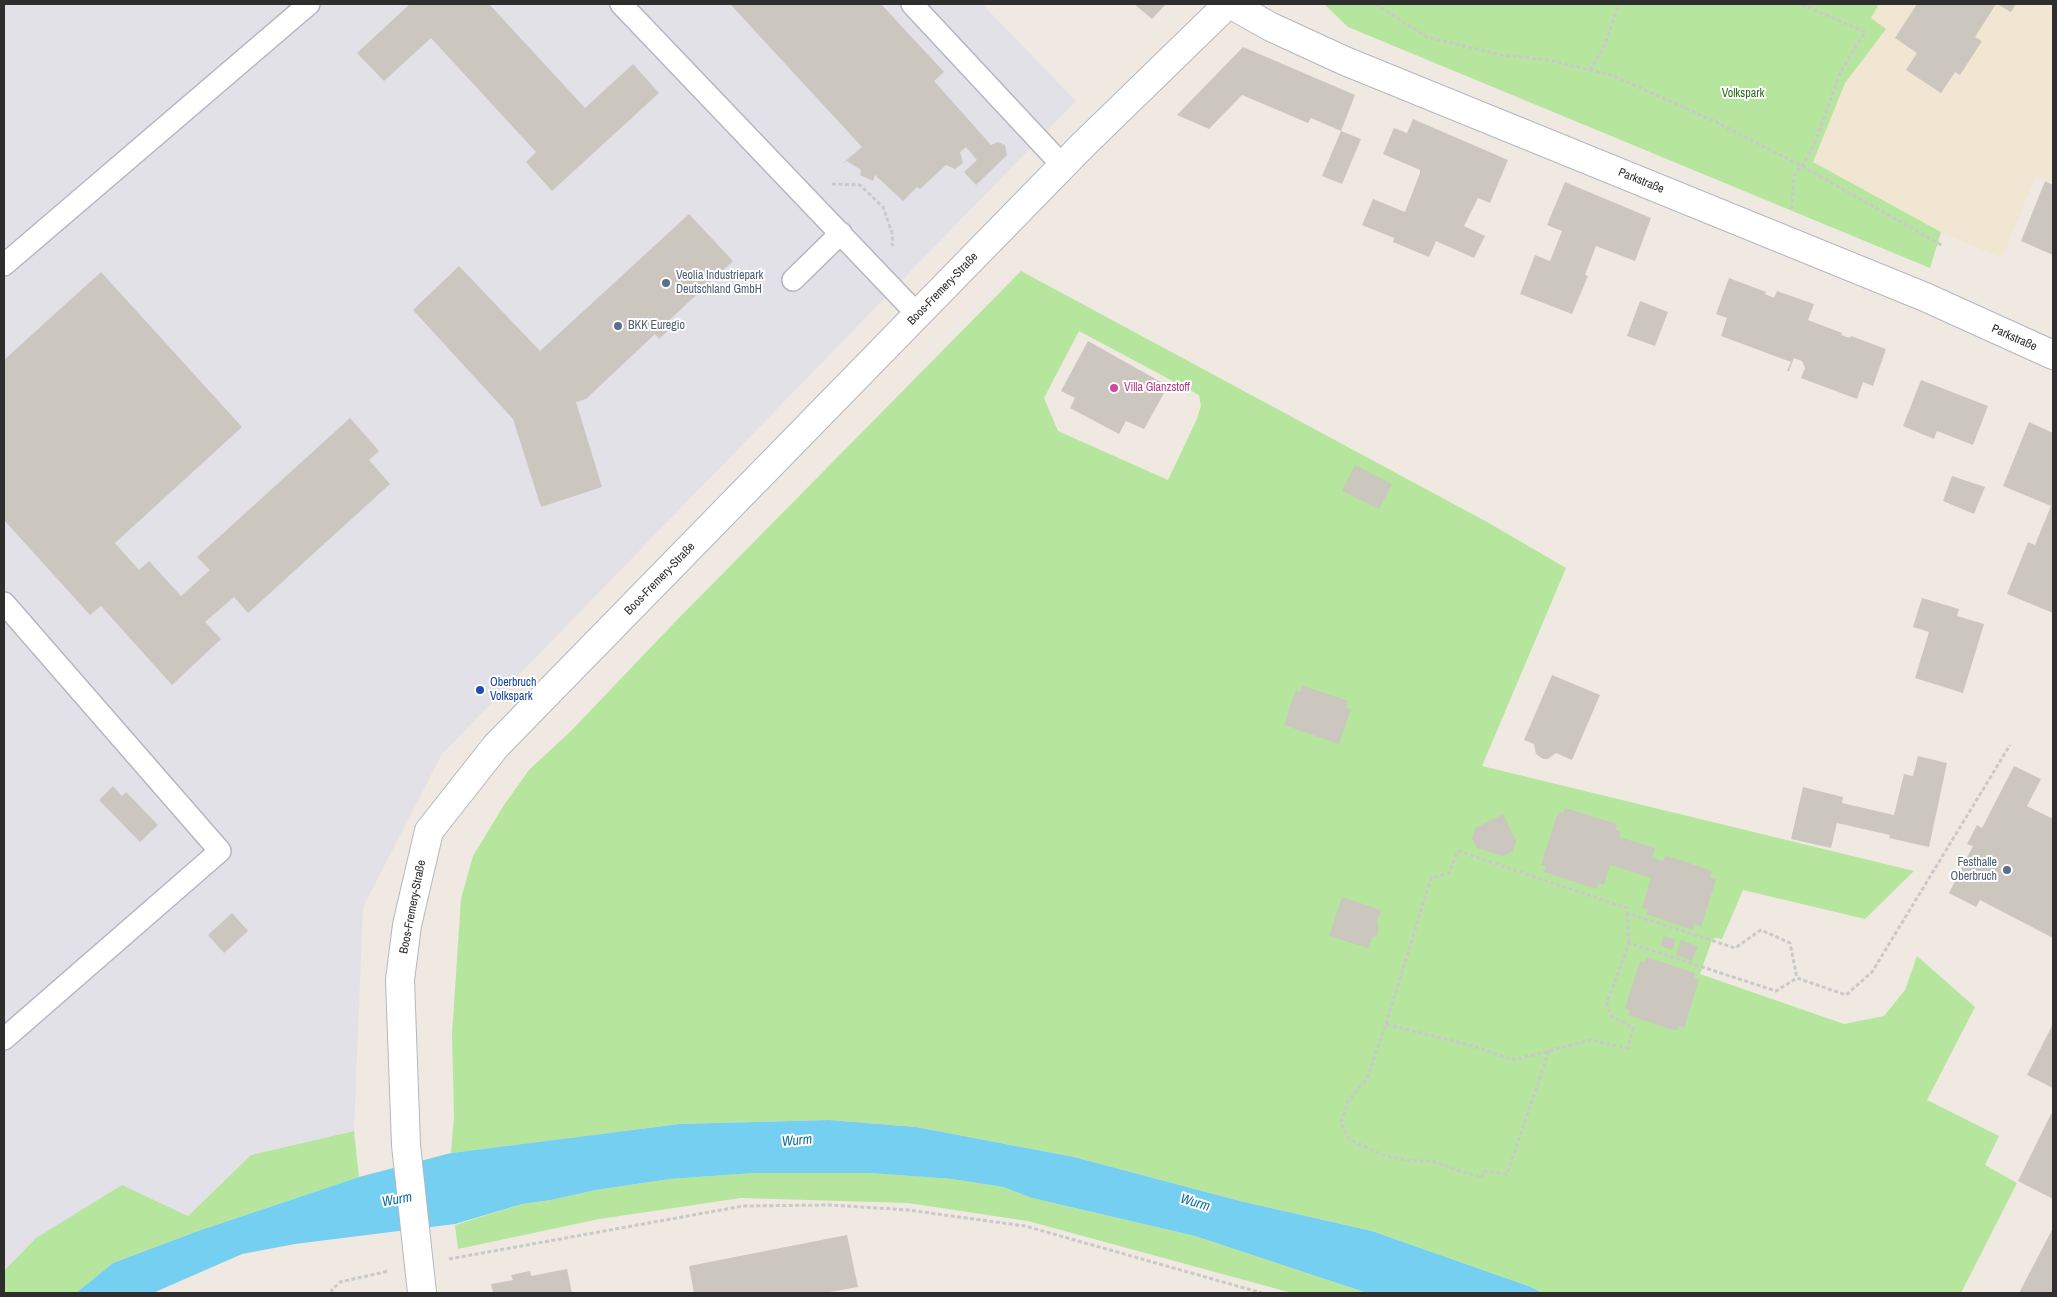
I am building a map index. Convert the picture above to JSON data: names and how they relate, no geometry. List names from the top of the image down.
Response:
{
  "streets": {
    "street": ["Parkstraße", "Boos-Fremery-Straße"]
  },
  "crossings": [
    ["Parkstraße", "Boos-Fremery-Straße"]
  ],
  "water": ["Wurm"],
  "parks": ["Volkspark"],
  "places": [
    "Veolia Industriepark Deutschland GmbH",
    "BKK Euregio",
    "Villa Glanzstoff",
    "Oberbruch Volkspark",
    "Festhalle Oberbruch"
  ]
}
